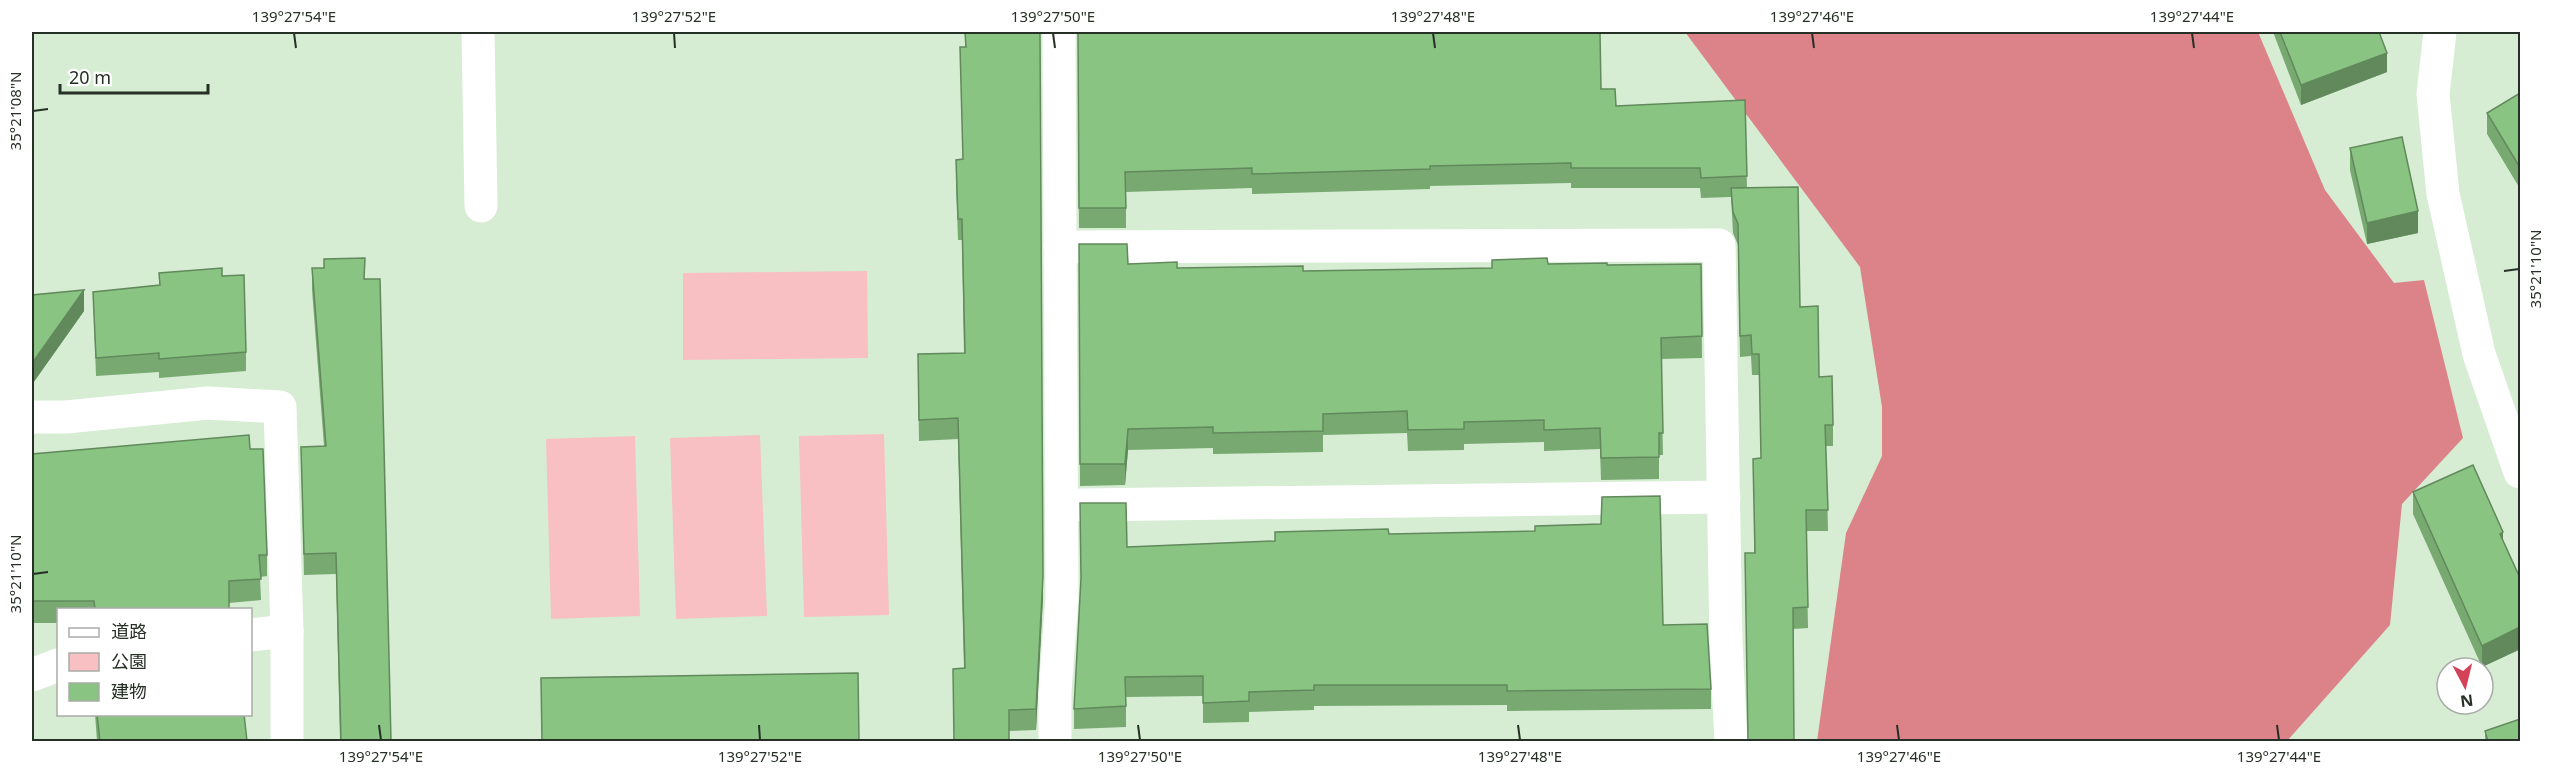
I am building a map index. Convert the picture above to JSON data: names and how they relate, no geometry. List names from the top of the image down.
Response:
{
  "legend": ["道路", "公園", "建物"],
  "scale_bar": "20 m",
  "north": "bottom",
  "coordinates": [
    "139°27'54\"E",
    "139°27'52\"E",
    "139°27'50\"E",
    "139°27'48\"E",
    "139°27'46\"E",
    "139°27'44\"E",
    "35°21'08\"N",
    "35°21'10\"N"
  ]
}
